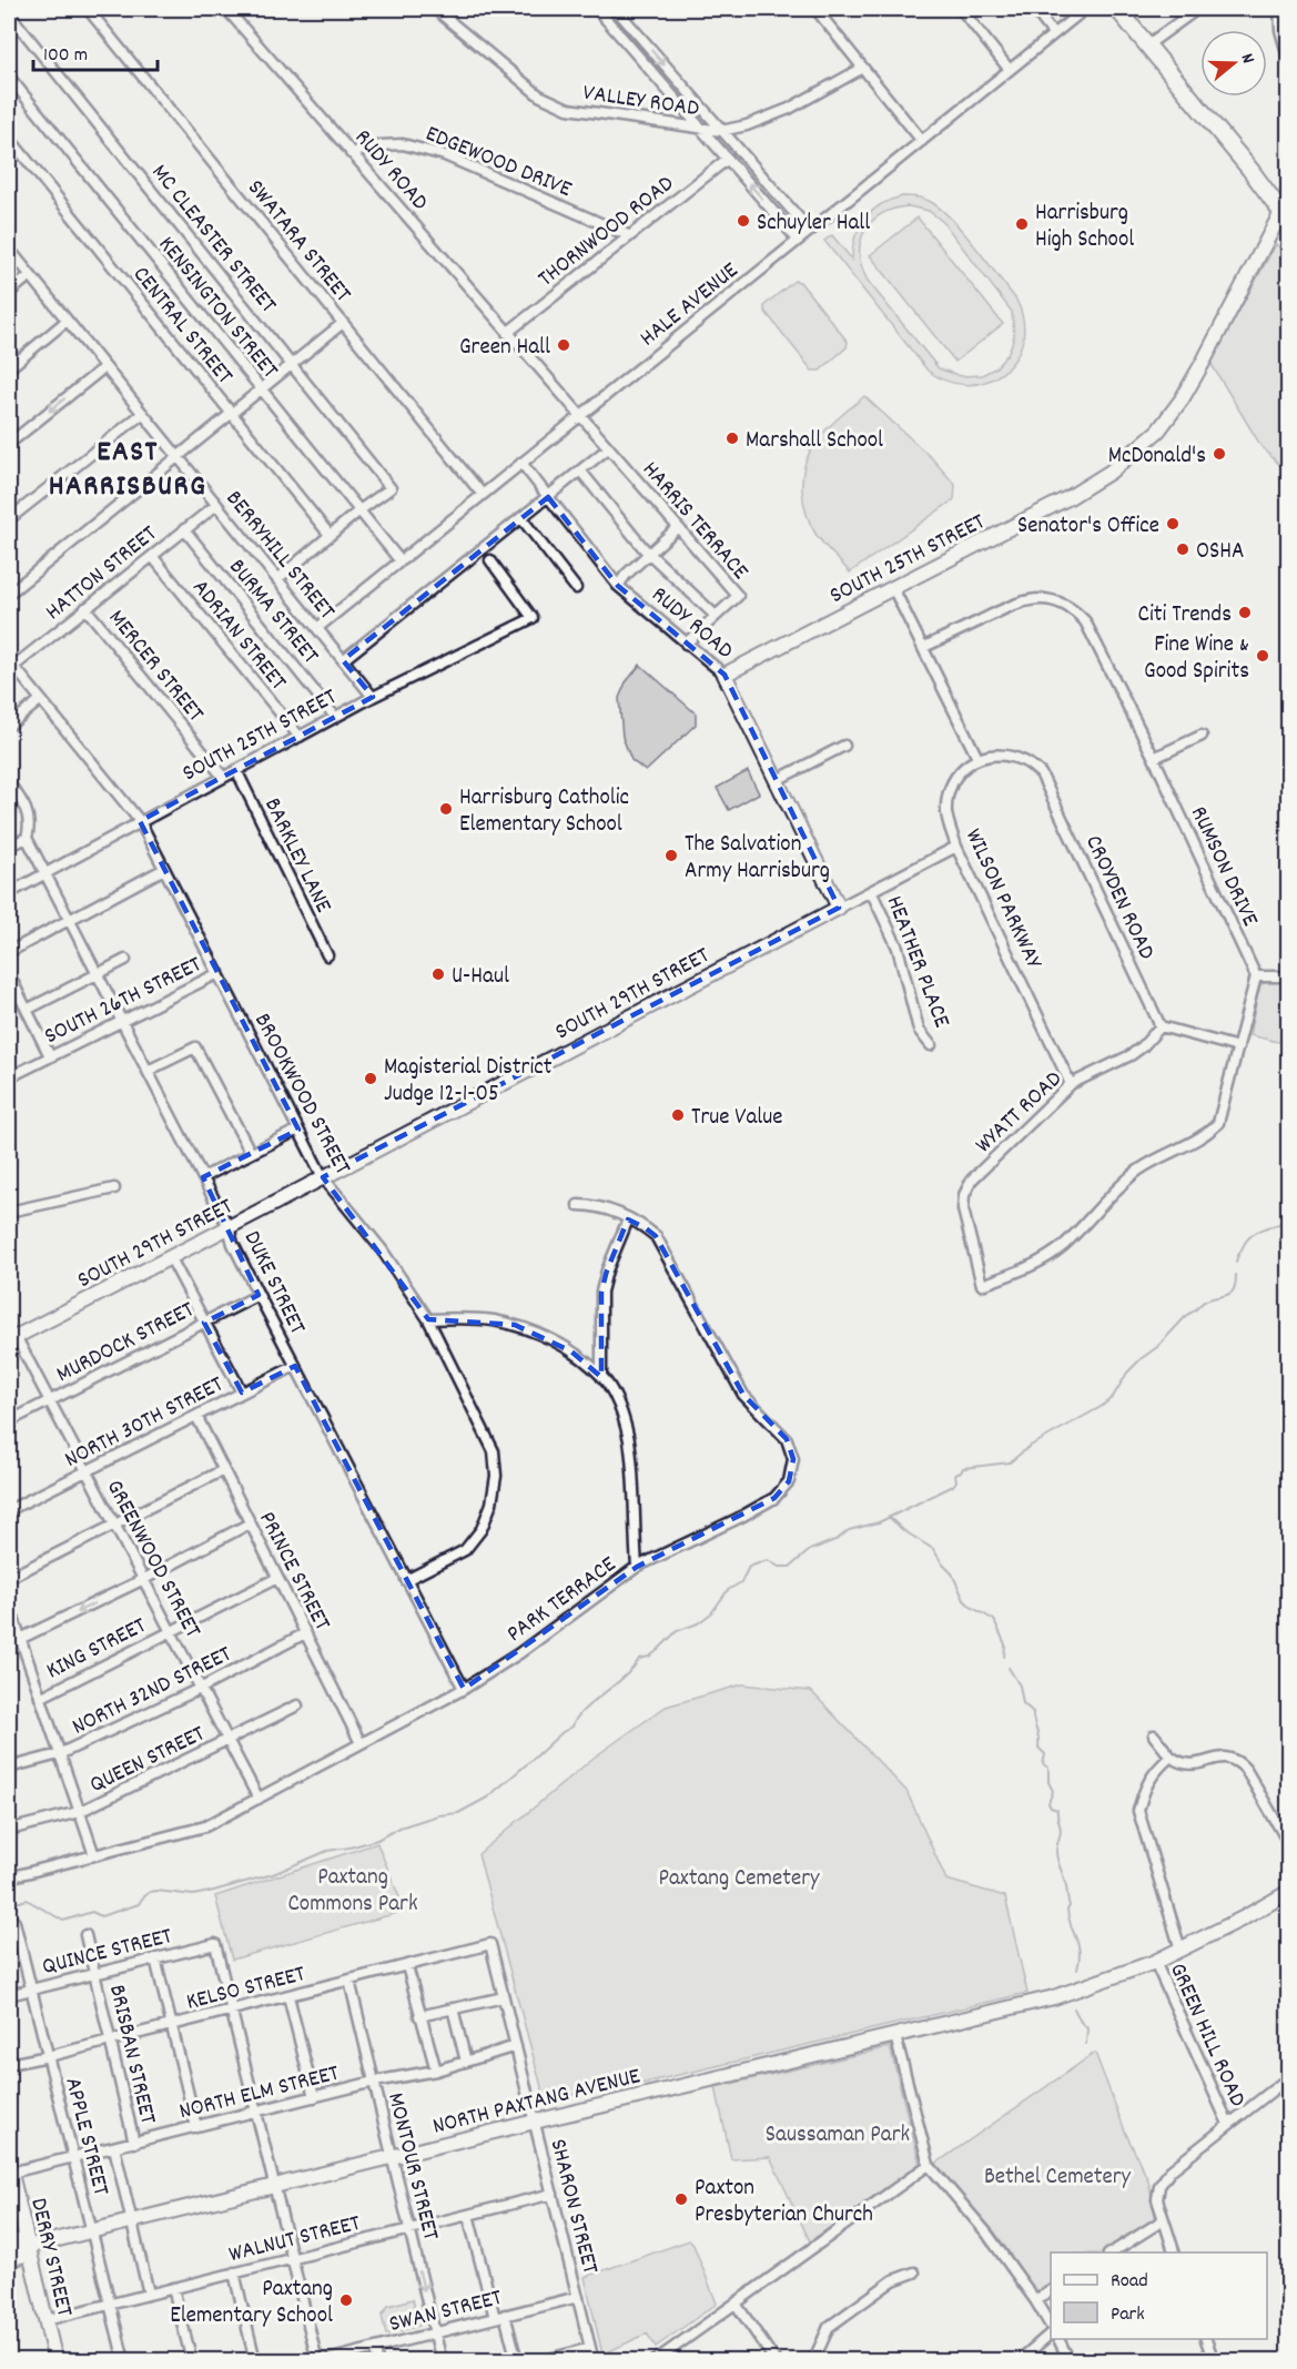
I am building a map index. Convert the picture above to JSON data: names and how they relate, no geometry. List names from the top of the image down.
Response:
{
  "streets": {
    "street": [
      "VALLEY ROAD",
      "EDGEWOOD DRIVE",
      "RUDY ROAD",
      "THORNWOOD ROAD",
      "MC CLEASTER STREET",
      "SWATARA STREET",
      "HALE AVENUE",
      "KENSINGTON STREET",
      "CENTRAL STREET",
      "HARRIS TERRACE",
      "BERRYHILL STREET",
      "SOUTH 25TH STREET",
      "HATTON STREET",
      "BURMA STREET",
      "ADRIAN STREET",
      "MERCER STREET",
      "BARKLEY LANE",
      "RUMSON DRIVE",
      "CROYDEN ROAD",
      "WILSON PARKWAY",
      "HEATHER PLACE",
      "SOUTH 29TH STREET",
      "SOUTH 26TH STREET",
      "BROOKWOOD STREET",
      "WYATT ROAD",
      "DUKE STREET",
      "MURDOCK STREET",
      "NORTH 30TH STREET",
      "GREENWOOD STREET",
      "PRINCE STREET",
      "PARK TERRACE",
      "KING STREET",
      "NORTH 32ND STREET",
      "QUEEN STREET",
      "QUINCE STREET",
      "KELSO STREET",
      "GREEN HILL ROAD",
      "BRISBAN STREET",
      "NORTH ELM STREET",
      "NORTH PAXTANG AVENUE",
      "APPLE STREET",
      "MONTOUR STREET",
      "SHARON STREET",
      "WALNUT STREET",
      "DERRY STREET",
      "SWAN STREET"
    ]
  },
  "crossings": [
    ["EDGEWOOD DRIVE", "RUDY ROAD"],
    ["EDGEWOOD DRIVE", "THORNWOOD ROAD"],
    ["RUDY ROAD", "THORNWOOD ROAD"],
    ["RUDY ROAD", "HALE AVENUE"],
    ["RUDY ROAD", "HARRIS TERRACE"],
    ["RUDY ROAD", "SOUTH 25TH STREET"],
    ["RUDY ROAD", "SOUTH 29TH STREET"],
    ["MC CLEASTER STREET", "KENSINGTON STREET"],
    ["SWATARA STREET", "HALE AVENUE"],
    ["HALE AVENUE", "KENSINGTON STREET"],
    ["HALE AVENUE", "HARRIS TERRACE"],
    ["HALE AVENUE", "BERRYHILL STREET"],
    ["BERRYHILL STREET", "SOUTH 25TH STREET"],
    ["BERRYHILL STREET", "HATTON STREET"],
    ["SOUTH 25TH STREET", "BURMA STREET"],
    ["SOUTH 25TH STREET", "ADRIAN STREET"],
    ["SOUTH 25TH STREET", "MERCER STREET"],
    ["SOUTH 25TH STREET", "BARKLEY LANE"],
    ["SOUTH 25TH STREET", "BROOKWOOD STREET"],
    ["SOUTH 25TH STREET", "DUKE STREET"],
    ["HATTON STREET", "BURMA STREET"],
    ["HATTON STREET", "ADRIAN STREET"],
    ["HATTON STREET", "MERCER STREET"],
    ["HATTON STREET", "BROOKWOOD STREET"],
    ["CROYDEN ROAD", "WILSON PARKWAY"],
    ["CROYDEN ROAD", "WYATT ROAD"],
    ["WILSON PARKWAY", "SOUTH 29TH STREET"],
    ["WILSON PARKWAY", "WYATT ROAD"],
    ["HEATHER PLACE", "SOUTH 29TH STREET"],
    ["SOUTH 29TH STREET", "BROOKWOOD STREET"],
    ["SOUTH 29TH STREET", "DUKE STREET"],
    ["SOUTH 29TH STREET", "GREENWOOD STREET"],
    ["SOUTH 26TH STREET", "BROOKWOOD STREET"],
    ["SOUTH 26TH STREET", "DUKE STREET"],
    ["DUKE STREET", "MURDOCK STREET"],
    ["DUKE STREET", "NORTH 30TH STREET"],
    ["DUKE STREET", "PARK TERRACE"],
    ["MURDOCK STREET", "GREENWOOD STREET"],
    ["NORTH 30TH STREET", "GREENWOOD STREET"],
    ["NORTH 30TH STREET", "PRINCE STREET"],
    ["GREENWOOD STREET", "PARK TERRACE"],
    ["GREENWOOD STREET", "KING STREET"],
    ["GREENWOOD STREET", "NORTH 32ND STREET"],
    ["GREENWOOD STREET", "QUEEN STREET"],
    ["PRINCE STREET", "PARK TERRACE"],
    ["PRINCE STREET", "KING STREET"],
    ["PRINCE STREET", "NORTH 32ND STREET"],
    ["QUINCE STREET", "KELSO STREET"],
    ["QUINCE STREET", "BRISBAN STREET"],
    ["QUINCE STREET", "APPLE STREET"],
    ["KELSO STREET", "BRISBAN STREET"],
    ["KELSO STREET", "APPLE STREET"],
    ["KELSO STREET", "MONTOUR STREET"],
    ["KELSO STREET", "SHARON STREET"],
    ["GREEN HILL ROAD", "NORTH PAXTANG AVENUE"],
    ["BRISBAN STREET", "NORTH ELM STREET"],
    ["BRISBAN STREET", "NORTH PAXTANG AVENUE"],
    ["BRISBAN STREET", "WALNUT STREET"],
    ["NORTH ELM STREET", "APPLE STREET"],
    ["NORTH ELM STREET", "MONTOUR STREET"],
    ["NORTH ELM STREET", "SHARON STREET"],
    ["NORTH ELM STREET", "DERRY STREET"],
    ["NORTH PAXTANG AVENUE", "APPLE STREET"],
    ["NORTH PAXTANG AVENUE", "MONTOUR STREET"],
    ["NORTH PAXTANG AVENUE", "SHARON STREET"],
    ["NORTH PAXTANG AVENUE", "DERRY STREET"],
    ["APPLE STREET", "WALNUT STREET"],
    ["MONTOUR STREET", "WALNUT STREET"],
    ["MONTOUR STREET", "SWAN STREET"],
    ["SHARON STREET", "WALNUT STREET"],
    ["SHARON STREET", "SWAN STREET"],
    ["WALNUT STREET", "DERRY STREET"]
  ],
  "districts": ["EAST HARRISBURG"],
  "parks": [
    "Paxtang Commons Park",
    "Paxtang Cemetery",
    "Saussaman Park",
    "Bethel Cemetery"
  ],
  "places": [
    "Schuyler Hall",
    "Harrisburg High School",
    "Green Hall",
    "Marshall School",
    "McDonald's",
    "Senator's Office",
    "OSHA",
    "Citi Trends",
    "Fine Wine & Good Spirits",
    "Harrisburg Catholic Elementary School",
    "The Salvation Army Harrisburg",
    "U-Haul",
    "Magisterial District Judge 12-1-05",
    "True Value",
    "Paxton Presbyterian Church",
    "Paxtang Elementary School"
  ],
  "legend": ["Road", "Park"],
  "scale_bar": "100 m",
  "north": "right"
}
